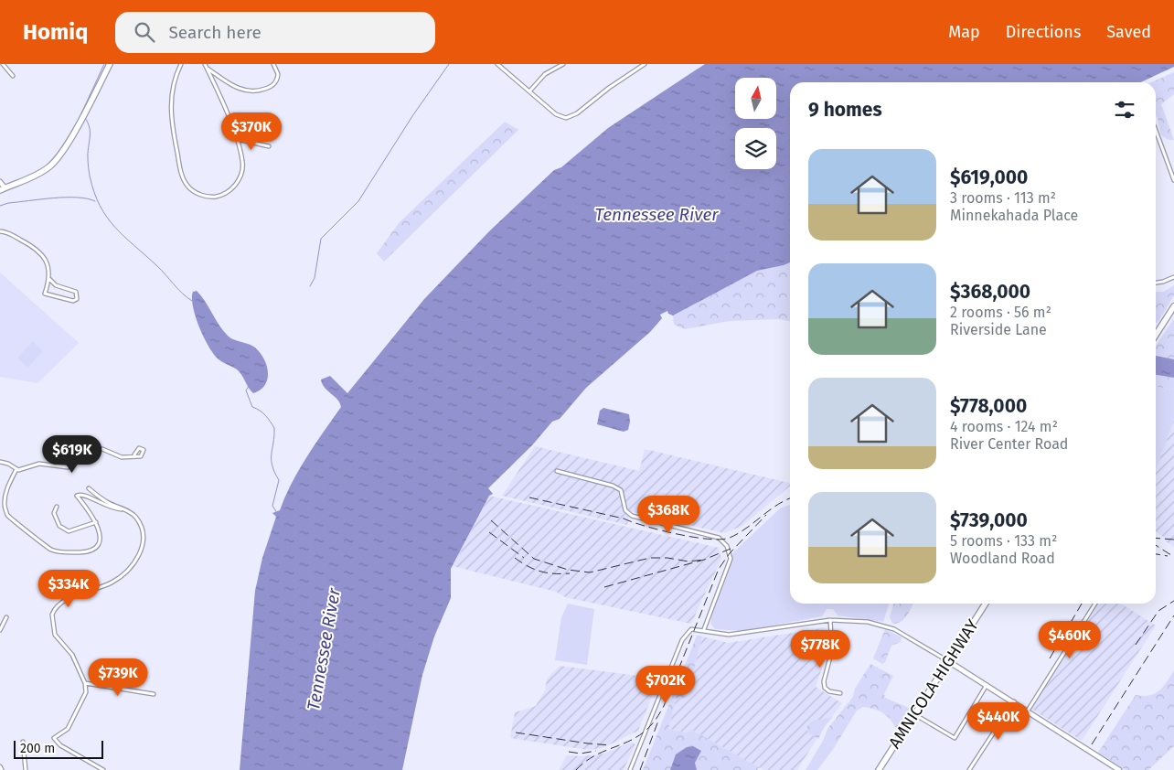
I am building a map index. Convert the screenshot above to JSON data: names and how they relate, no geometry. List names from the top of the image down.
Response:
{
  "streets": {
    "main road": ["AMNICOLA HIGHWAY"]
  },
  "water": ["Tennessee River"],
  "scale_bar": "200 m",
  "north": "top",
  "page": {
    "header": "Homiq",
    "search": "Search here",
    "nav": ["Map", "Directions", "Saved"],
    "heading": "9 homes",
    "price": [
      "$370K",
      "$619K",
      "$368K",
      "$334K",
      "$460K",
      "$778K",
      "$739K",
      "$702K",
      "$440K"
    ],
    "list": [
      {
        "name": "$619,000",
        "note": "3 rooms · 113 m² · Minnekahada Place"
      },
      {
        "name": "$368,000",
        "note": "2 rooms · 56 m² · Riverside Lane"
      },
      {
        "name": "$778,000",
        "note": "4 rooms · 124 m² · River Center Road"
      },
      {
        "name": "$739,000",
        "note": "5 rooms · 133 m² · Woodland Road"
      }
    ],
    "scale": "200 m"
  }
}
